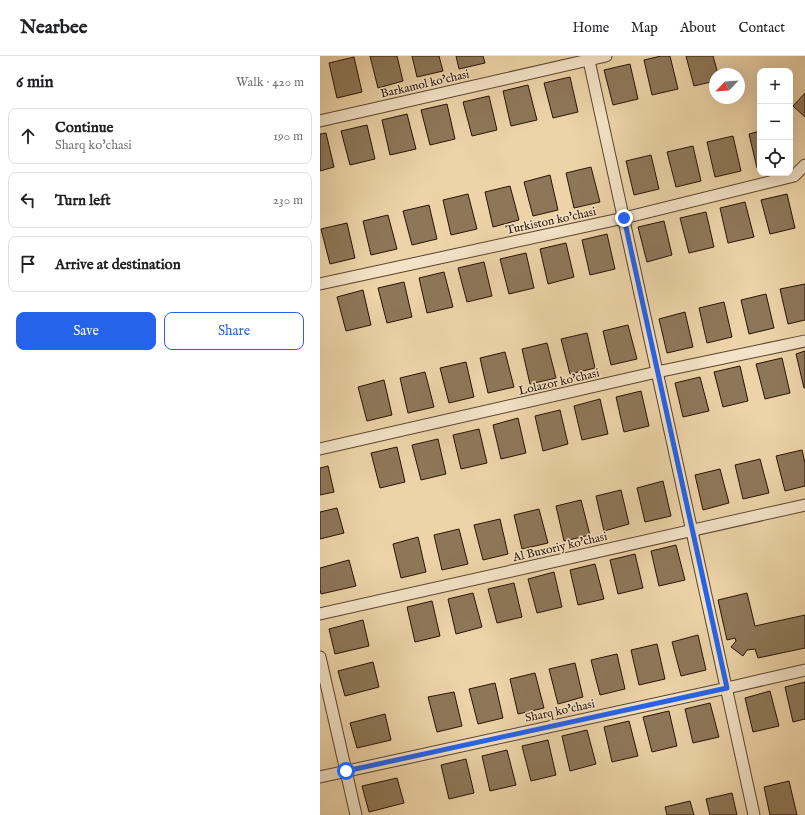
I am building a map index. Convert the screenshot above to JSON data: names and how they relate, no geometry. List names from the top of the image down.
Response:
{
  "streets": {
    "street": [
      "Barkamol ko'chasi",
      "Turkiston ko'chasi",
      "Lolazor ko'chasi",
      "Al Buxoriy ko'chasi",
      "Sharq ko'chasi"
    ]
  },
  "north": "bottom left",
  "page": {
    "header": "Nearbee",
    "nav": [
      "Home",
      "Map",
      "About",
      "Contact"
    ],
    "heading": ["6 min", "Walk · 420 m"],
    "map_buttons": ["+", "−"],
    "list": [
      ["Continue", "Sharq ko'chasi", "190 m"],
      ["Turn left", "230 m"],
      "Arrive at destination"
    ],
    "buttons": ["Save", "Share"]
  }
}
